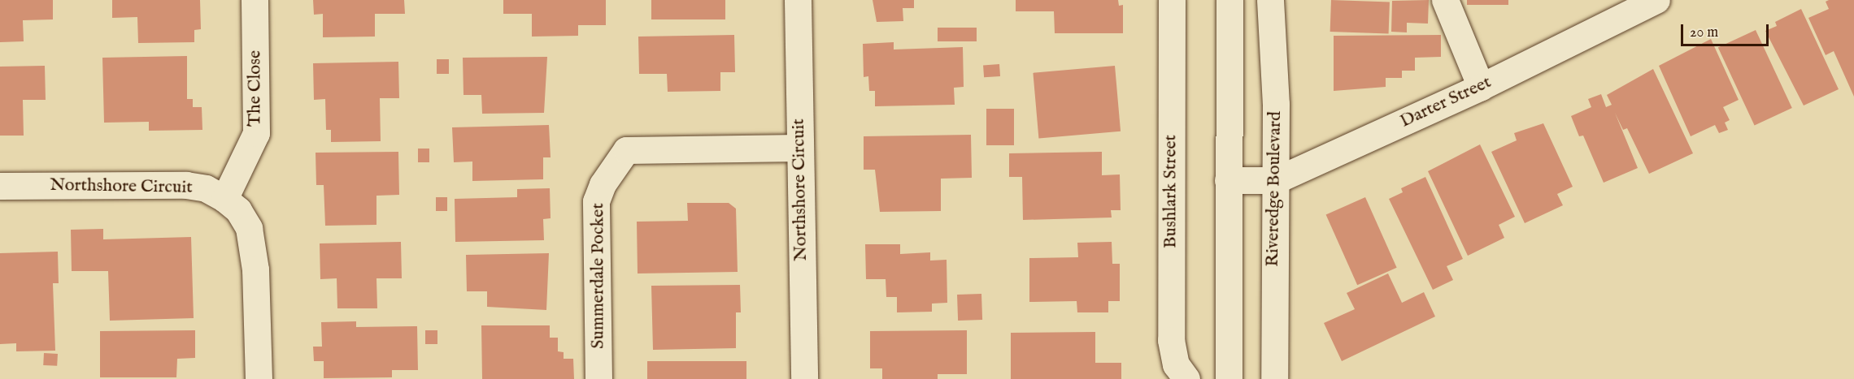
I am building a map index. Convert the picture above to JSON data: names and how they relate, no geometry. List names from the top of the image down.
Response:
{
  "streets": {
    "street": [
      "The Close",
      "Darter Street",
      "Northshore Circuit",
      "Riveredge Boulevard",
      "Bushlark Street",
      "Summerdale Pocket"
    ]
  },
  "crossings": [
    ["The Close", "Northshore Circuit"],
    ["Darter Street", "Riveredge Boulevard"],
    ["Northshore Circuit", "Summerdale Pocket"]
  ],
  "scale_bar": "20 m"
}
